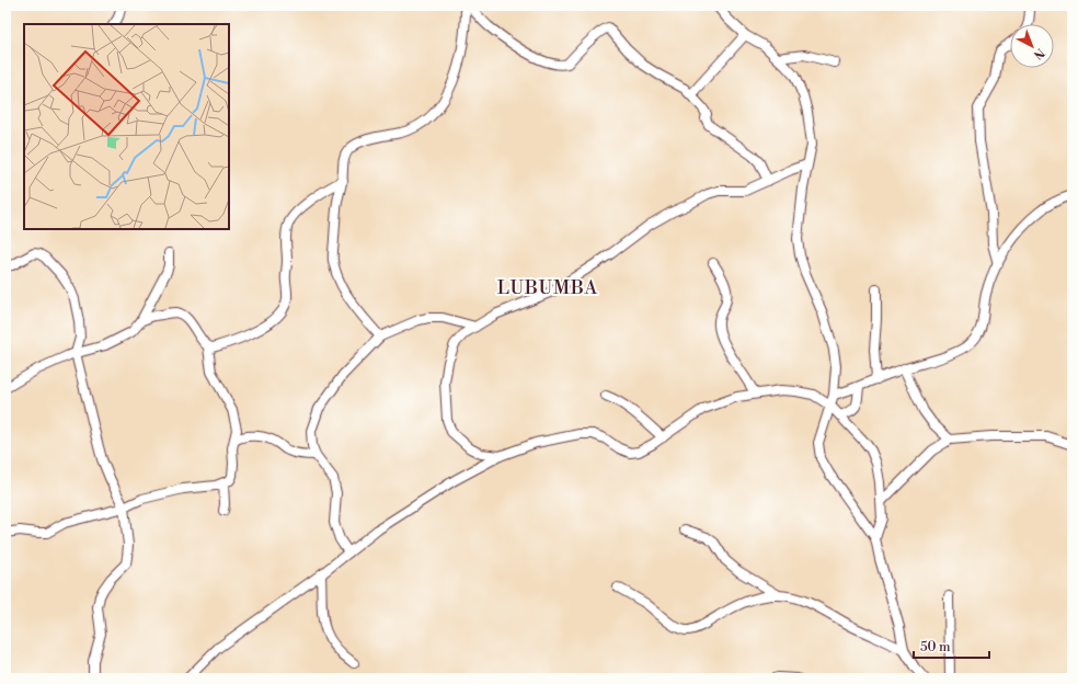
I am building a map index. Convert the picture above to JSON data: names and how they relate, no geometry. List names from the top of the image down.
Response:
{
  "districts": ["LUBUMBA"],
  "scale_bar": "50 m",
  "north": "bottom right"
}
